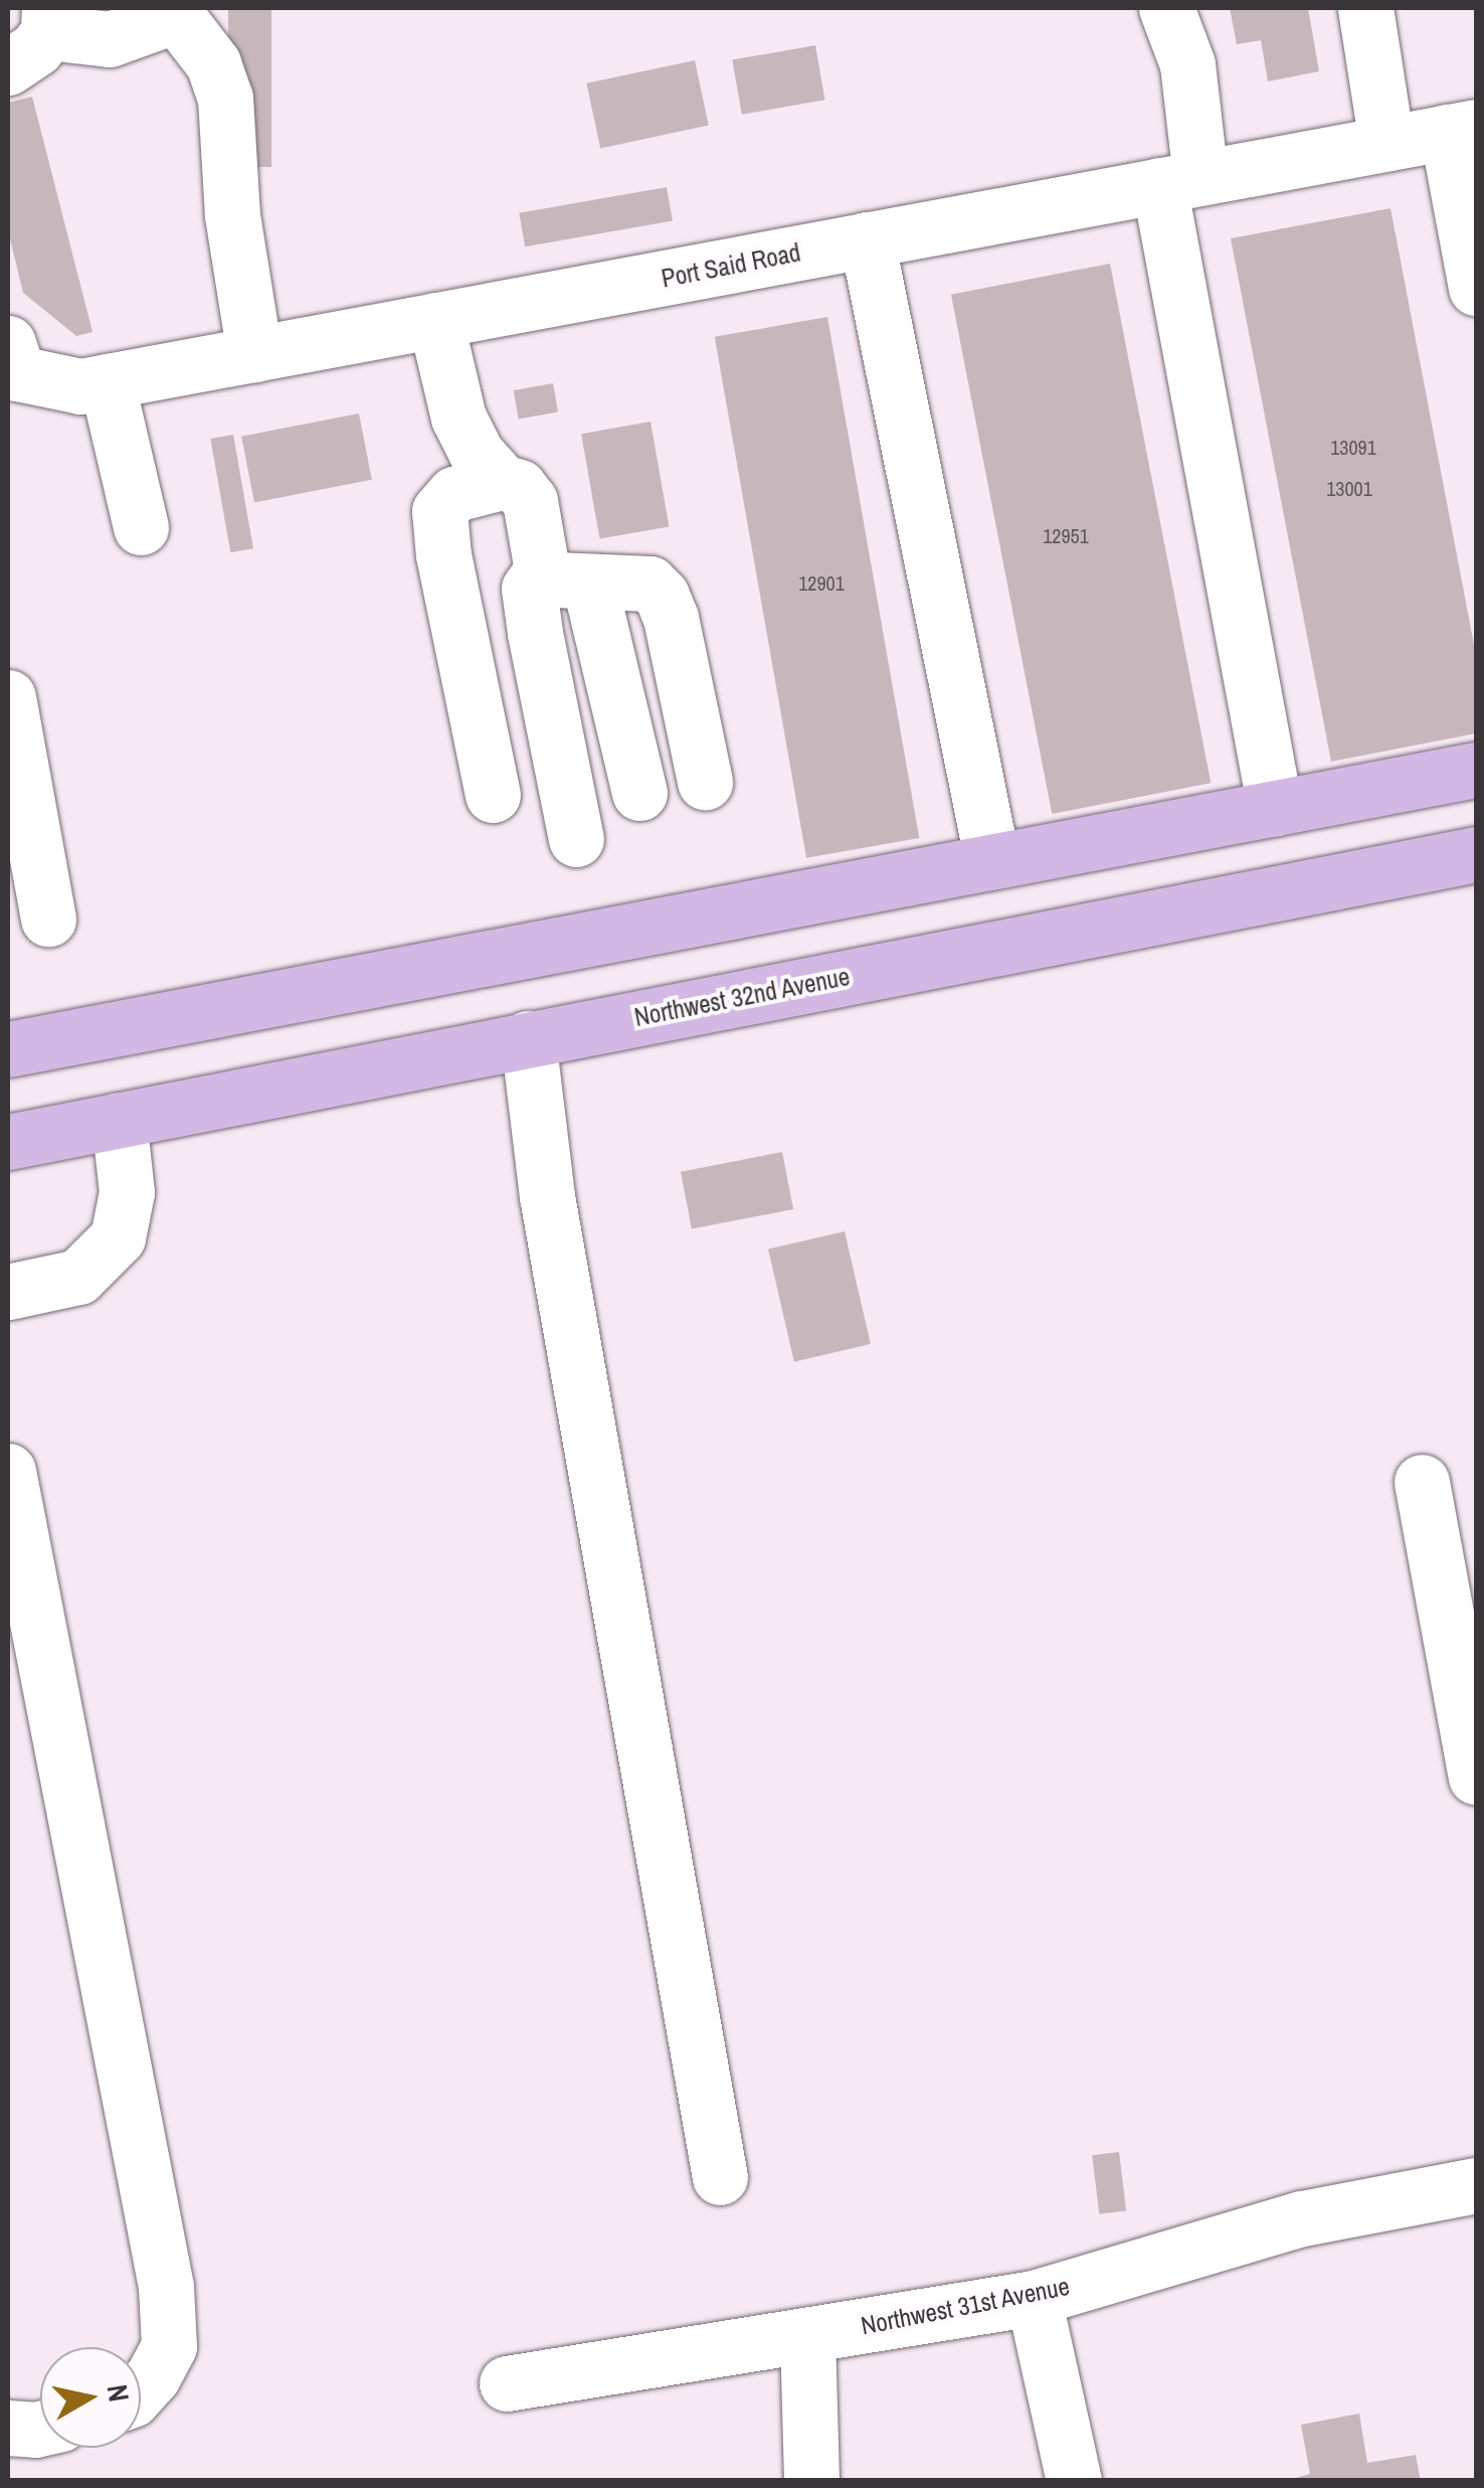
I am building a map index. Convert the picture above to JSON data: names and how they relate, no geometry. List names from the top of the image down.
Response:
{
  "streets": {
    "main road": ["Northwest 32nd Avenue"],
    "street": ["Port Said Road", "Northwest 31st Avenue"]
  },
  "house_numbers": [
    "13091",
    "13001",
    "12951",
    "12901"
  ],
  "north": "right"
}
